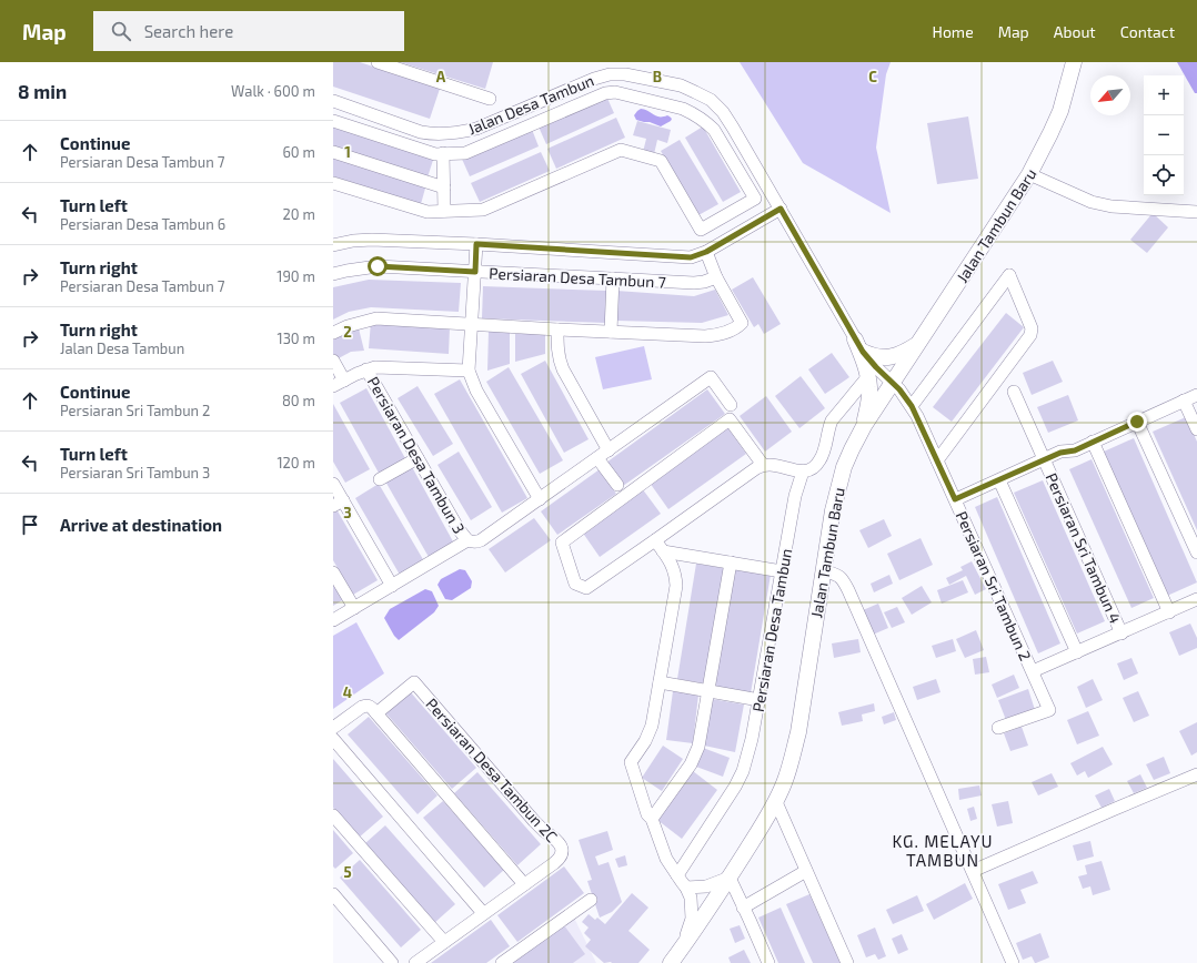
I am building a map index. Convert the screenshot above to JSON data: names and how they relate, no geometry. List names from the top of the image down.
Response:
{
  "streets": {
    "main road": ["Jalan Tambun Baru"],
    "street": [
      "Jalan Desa Tambun",
      "Persiaran Desa Tambun 7",
      "Persiaran Desa Tambun 3",
      "Persiaran Sri Tambun 4",
      "Persiaran Sri Tambun 2",
      "Persiaran Desa Tambun",
      "Persiaran Desa Tambun 2C"
    ]
  },
  "crossings": [
    ["Jalan Desa Tambun", "Jalan Tambun Baru"],
    ["Jalan Desa Tambun", "Persiaran Desa Tambun 7"],
    ["Jalan Desa Tambun", "Persiaran Sri Tambun 2"],
    ["Jalan Tambun Baru", "Persiaran Sri Tambun 2"]
  ],
  "districts": ["KG. MELAYU TAMBUN"],
  "north": "bottom left",
  "page": {
    "header": "Map",
    "search": "Search here",
    "nav": [
      "Home",
      "Map",
      "About",
      "Contact"
    ],
    "heading": ["8 min", "Walk · 600 m"],
    "map_buttons": ["+", "−"],
    "list": [
      ["Continue", "Persiaran Desa Tambun 7", "60 m"],
      ["Turn left", "Persiaran Desa Tambun 6", "20 m"],
      ["Turn right", "Persiaran Desa Tambun 7", "190 m"],
      ["Turn right", "Jalan Desa Tambun", "130 m"],
      ["Continue", "Persiaran Sri Tambun 2", "80 m"],
      ["Turn left", "Persiaran Sri Tambun 3", "120 m"],
      "Arrive at destination"
    ]
  },
  "grid": {
    "columns": ["A", "B", "C"],
    "rows": [
      "1",
      "2",
      "3",
      "4",
      "5"
    ]
  }
}
